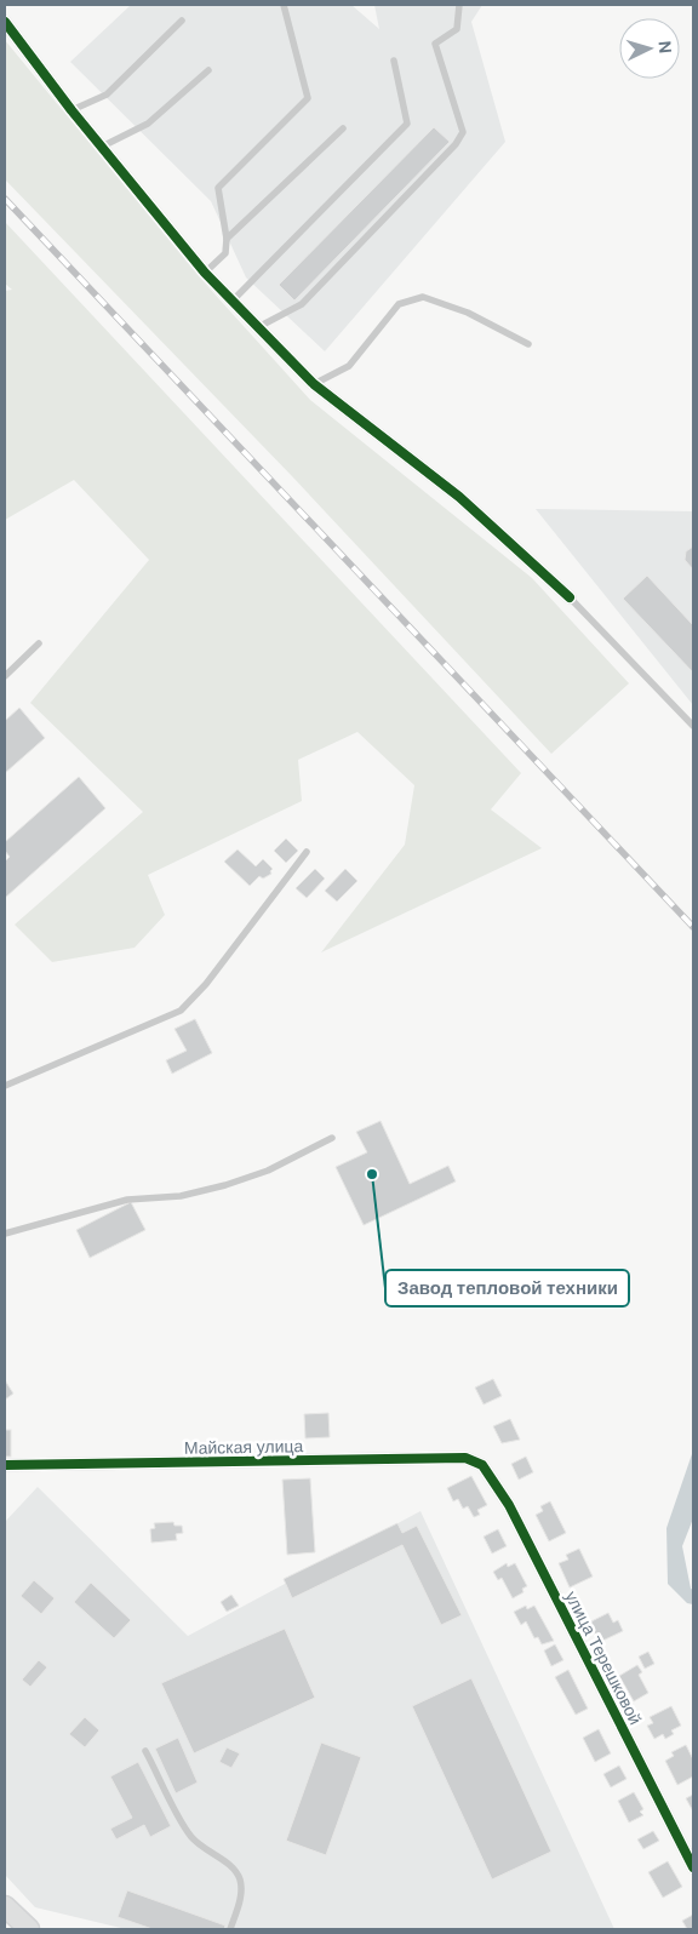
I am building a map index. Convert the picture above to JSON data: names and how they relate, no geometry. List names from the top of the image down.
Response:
{
  "streets": {
    "street": ["Майская улица", "улица Терешковой"]
  },
  "crossings": [
    ["Майская улица", "улица Терешковой"]
  ],
  "places": ["Завод тепловой техники"],
  "north": "right"
}
